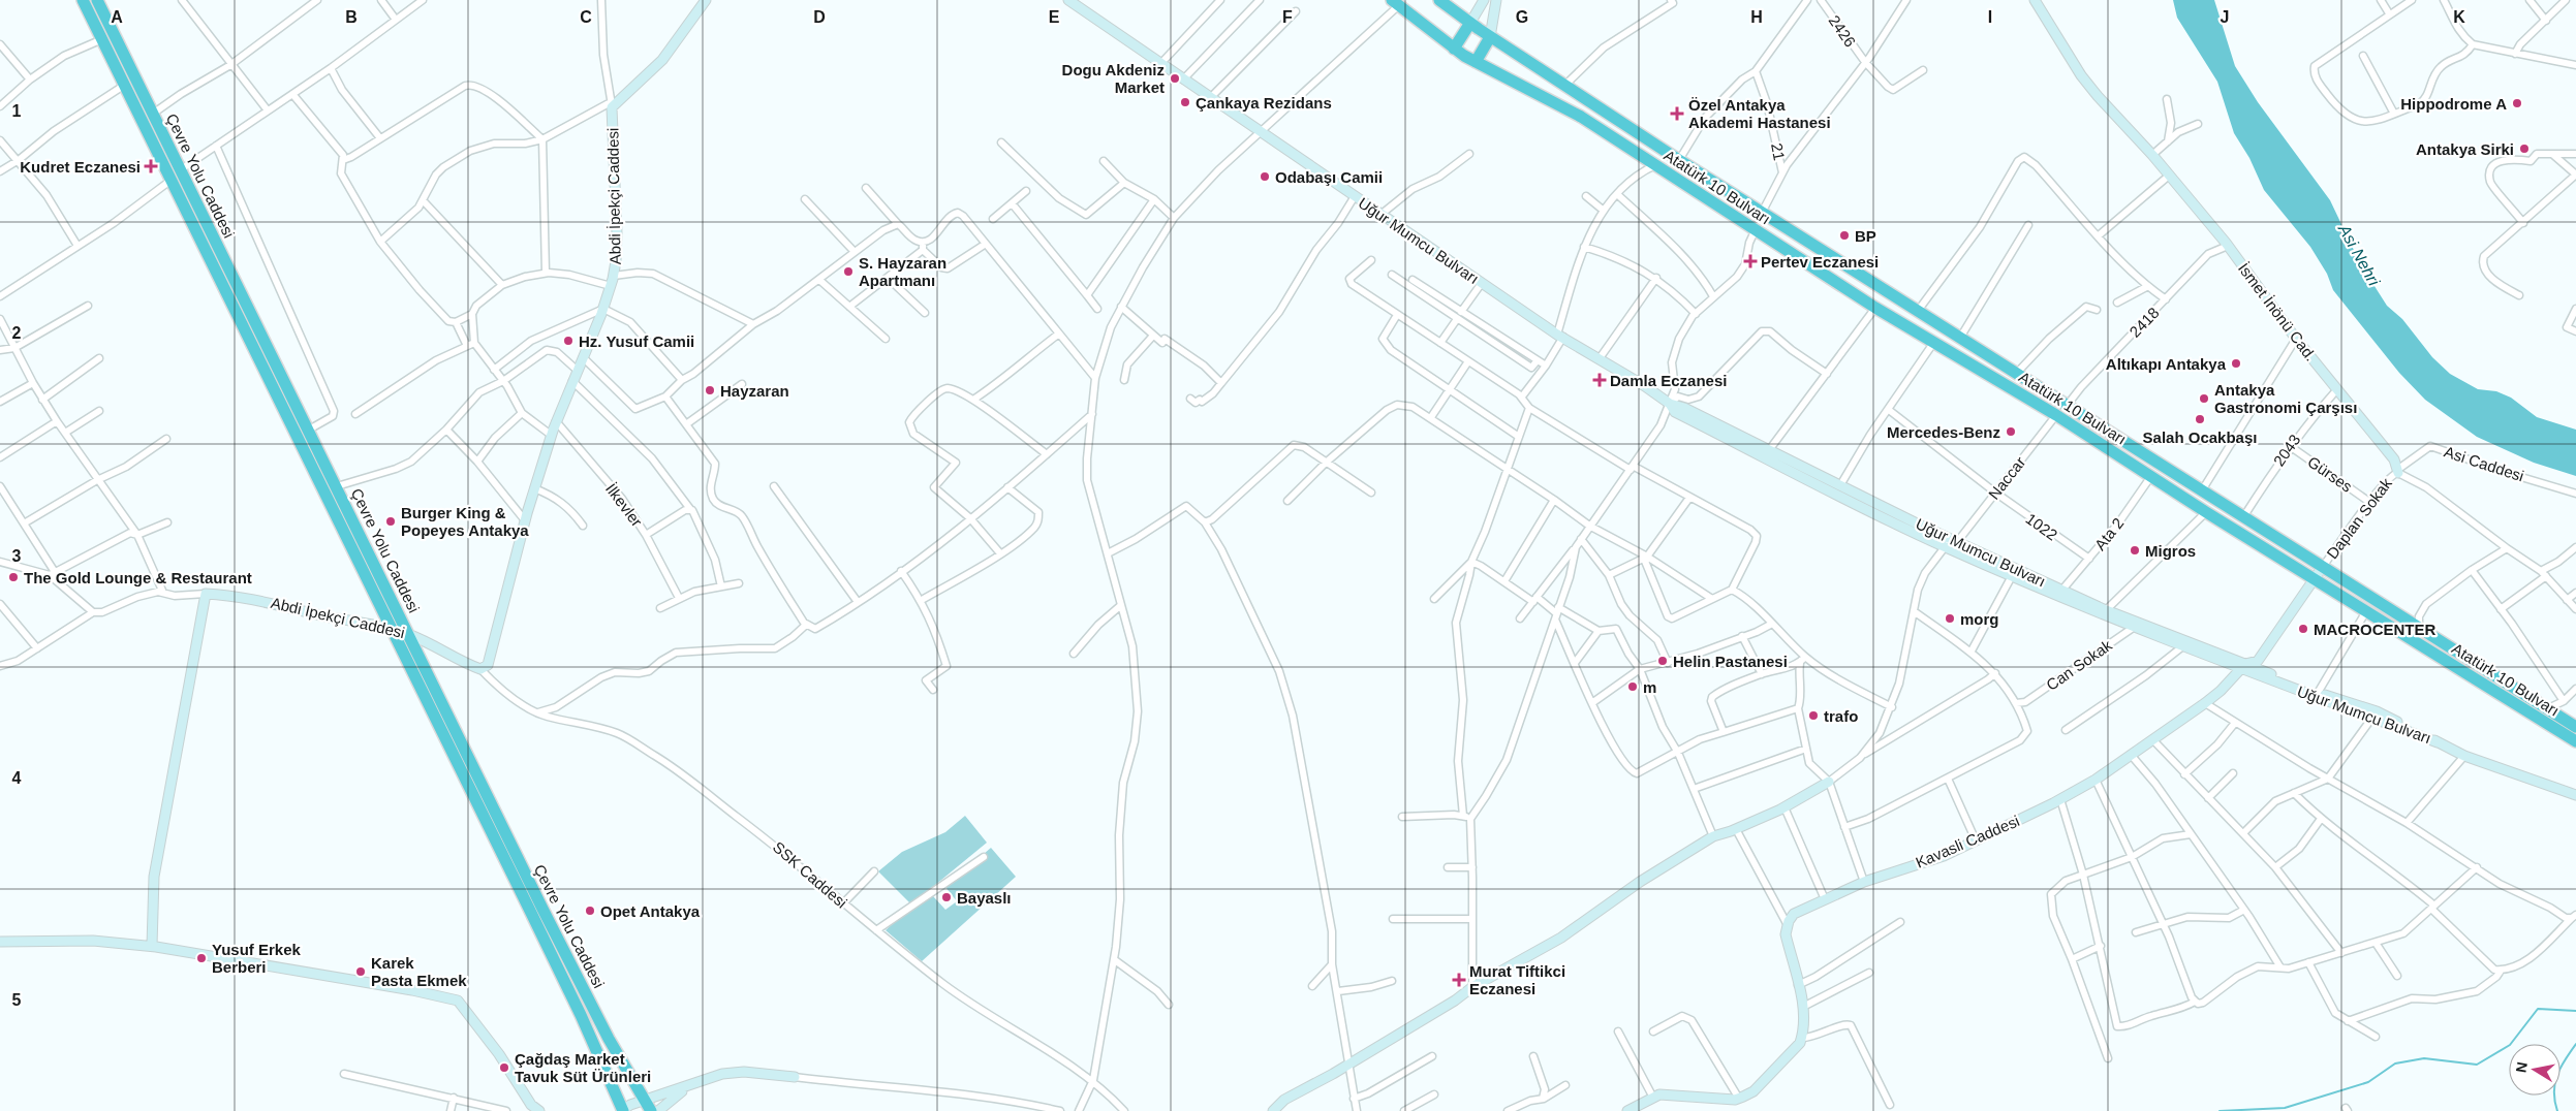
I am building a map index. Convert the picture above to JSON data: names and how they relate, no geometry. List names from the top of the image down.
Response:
{
  "streets": {
    "highway": ["Çevre Yolu Caddesi", "Atatürk 10 Bulvarı"],
    "street": [
      "2426",
      "21",
      "Abdi İpekçi Caddesi",
      "Uğur Mumcu Bulvarı",
      "İsmet İnönü Cad.",
      "2418",
      "2043",
      "Asi Caddesi",
      "Gürses",
      "Naccar",
      "İlkevler",
      "Daplan Sokak",
      "1022",
      "Ata 2",
      "Can Sokak",
      "Kavasli Caddesi",
      "SSK Caddesi"
    ]
  },
  "crossings": [
    ["Çevre Yolu Caddesi", "Abdi İpekçi Caddesi"],
    ["Atatürk 10 Bulvarı", "2418"],
    ["Atatürk 10 Bulvarı", "2043"],
    ["Atatürk 10 Bulvarı", "Naccar"],
    ["Atatürk 10 Bulvarı", "Daplan Sokak"],
    ["Atatürk 10 Bulvarı", "Ata 2"],
    ["Atatürk 10 Bulvarı", "Kavasli Caddesi"],
    ["Abdi İpekçi Caddesi", "İlkevler"],
    ["Abdi İpekçi Caddesi", "SSK Caddesi"],
    ["Uğur Mumcu Bulvarı", "Naccar"],
    ["Uğur Mumcu Bulvarı", "Ata 2"],
    ["Uğur Mumcu Bulvarı", "Can Sokak"],
    ["Uğur Mumcu Bulvarı", "Kavasli Caddesi"],
    ["İsmet İnönü Cad.", "2418"],
    ["İsmet İnönü Cad.", "2043"],
    ["İsmet İnönü Cad.", "Asi Caddesi"],
    ["İsmet İnönü Cad.", "Daplan Sokak"],
    ["2043", "Gürses"],
    ["Asi Caddesi", "Daplan Sokak"],
    ["Gürses", "Daplan Sokak"],
    ["Naccar", "1022"],
    ["Daplan Sokak", "Kavasli Caddesi"],
    ["1022", "Ata 2"]
  ],
  "water": ["Asi Nehri"],
  "places": {
    "other": [
      "Dogu Akdeniz Market",
      "Çankaya Rezidans",
      "Hippodrome A",
      "Antakya Sirki",
      "Odabaşı Camii",
      "BP",
      "S. Hayzaran Apartmanı",
      "Hz. Yusuf Camii",
      "Altıkapı Antakya",
      "Hayzaran",
      "Antakya Gastronomi Çarşısı",
      "Salah Ocakbaşı",
      "Mercedes-Benz",
      "Burger King & Popeyes Antakya",
      "Migros",
      "The Gold Lounge & Restaurant",
      "morg",
      "MACROCENTER",
      "Helin Pastanesi",
      "m",
      "trafo",
      "Bayaslı",
      "Opet Antakya",
      "Yusuf Erkek Berberi",
      "Karek Pasta Ekmek",
      "Çağdaş Market Tavuk Süt Ürünleri"
    ],
    "health": [
      "Özel Antakya Akademi Hastanesi",
      "Kudret Eczanesi",
      "Pertev Eczanesi",
      "Damla Eczanesi",
      "Murat Tiftikci Eczanesi"
    ]
  },
  "north": "left",
  "grid": {
    "columns": [
      "A",
      "B",
      "C",
      "D",
      "E",
      "F",
      "G",
      "H",
      "I",
      "J",
      "K"
    ],
    "rows": [
      "1",
      "2",
      "3",
      "4",
      "5"
    ]
  }
}
